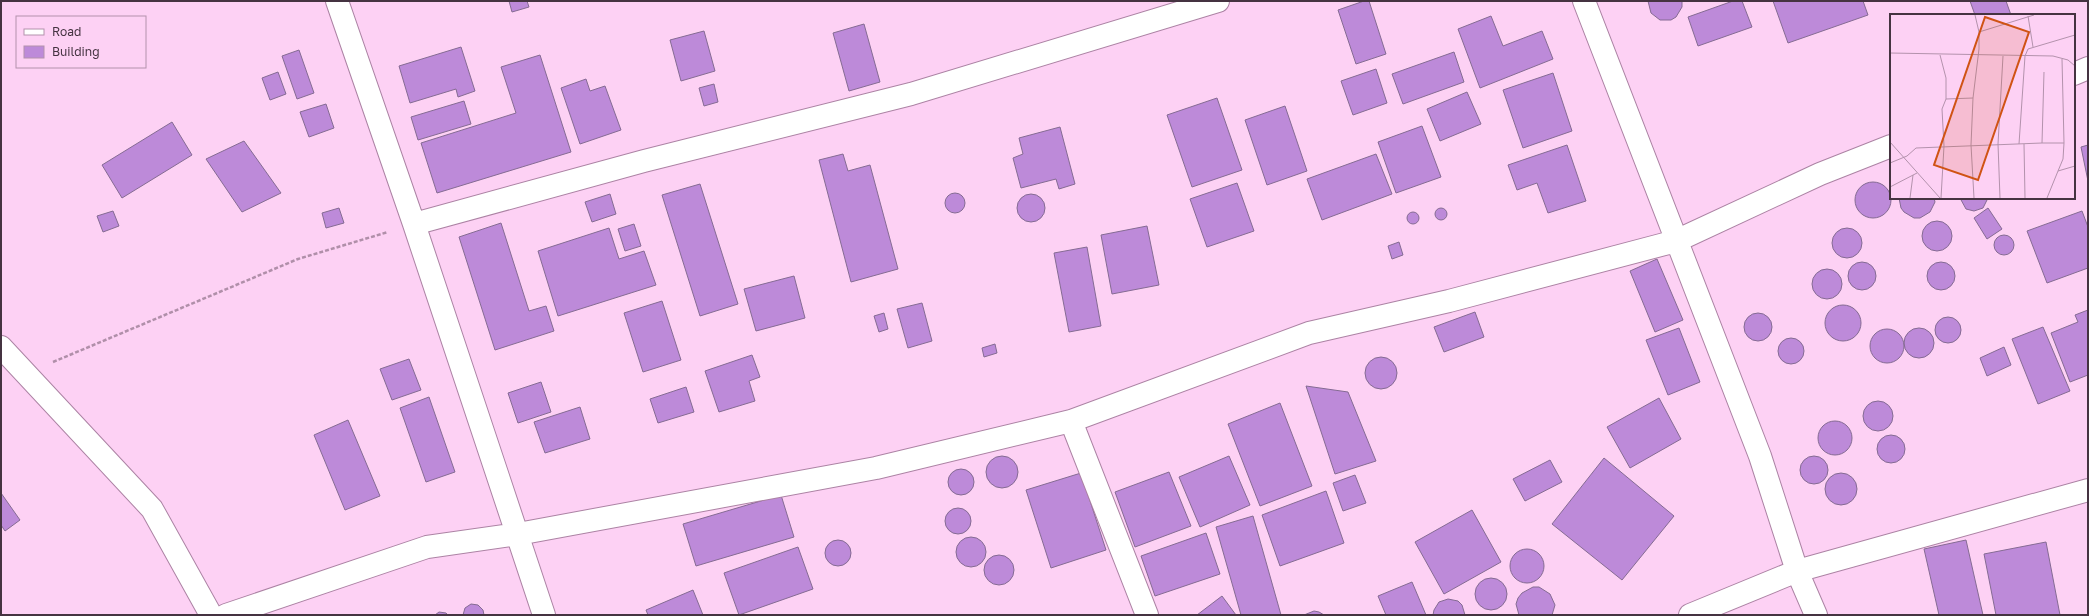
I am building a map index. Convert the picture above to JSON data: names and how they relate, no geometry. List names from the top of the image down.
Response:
{
  "legend": ["Road", "Building"]
}
